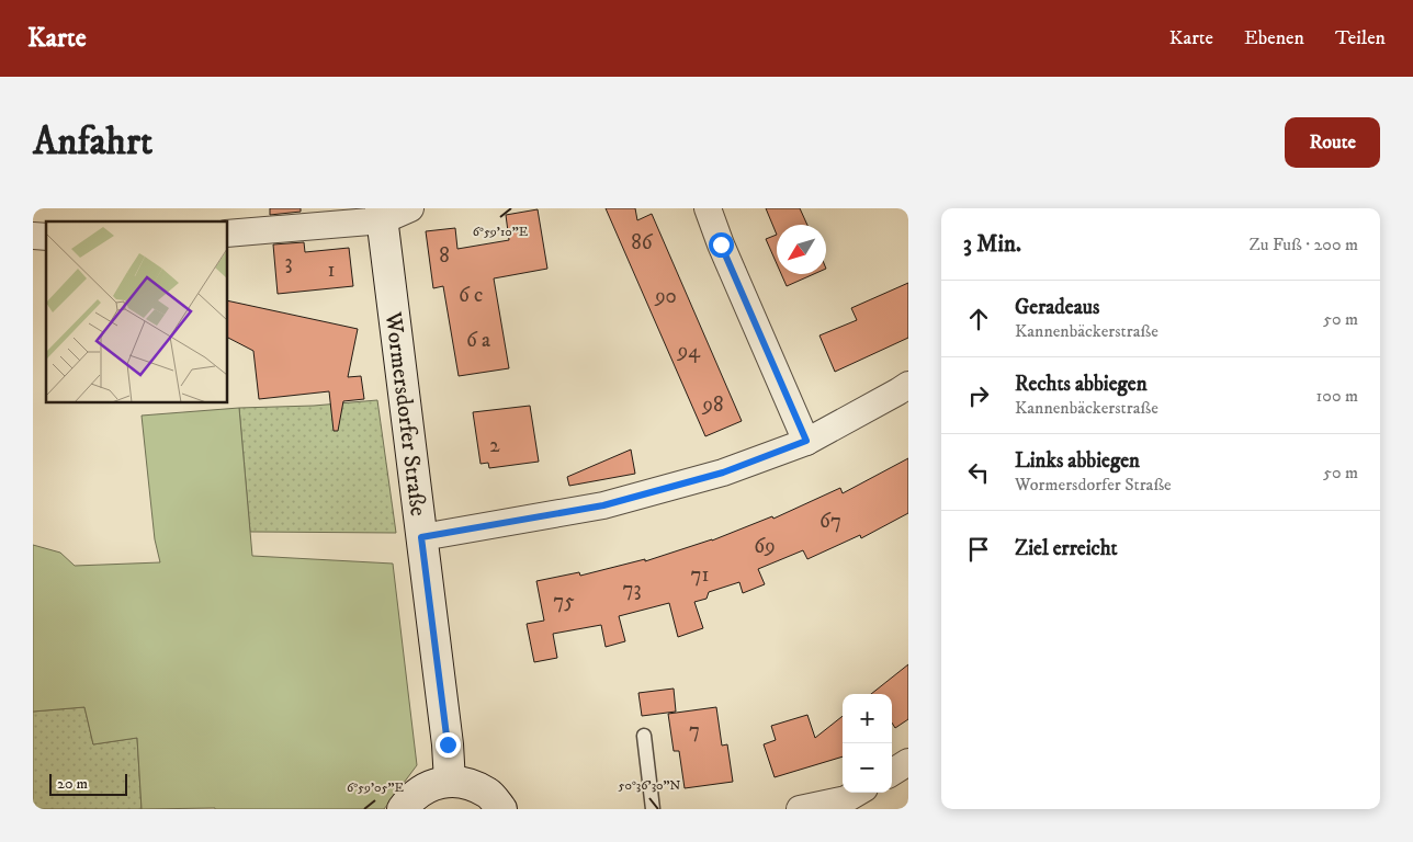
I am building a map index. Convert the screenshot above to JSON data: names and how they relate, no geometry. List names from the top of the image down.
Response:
{
  "streets": {
    "main road": ["Wormersdorfer Straße"]
  },
  "house_numbers": [
    "86",
    "8",
    "3",
    "1",
    "6 c",
    "90",
    "6 a",
    "94",
    "98",
    "2",
    "67",
    "69",
    "71",
    "73",
    "75",
    "7"
  ],
  "scale_bar": "20 m",
  "north": "bottom left",
  "page": {
    "header": "Karte",
    "nav": ["Karte", "Ebenen", "Teilen"],
    "buttons": "Route",
    "title": "Anfahrt",
    "heading": ["3 Min.", "Zu Fuß · 200 m"],
    "list": [
      ["Geradeaus", "Kannenbäckerstraße", "50 m"],
      ["Rechts abbiegen", "Kannenbäckerstraße", "100 m"],
      ["Links abbiegen", "Wormersdorfer Straße", "50 m"],
      "Ziel erreicht"
    ],
    "map_buttons": ["+", "−"],
    "scale": "20 m"
  },
  "coordinates": ["6°59'10\"E", "50°36'30\"N", "6°59'05\"E"]
}
